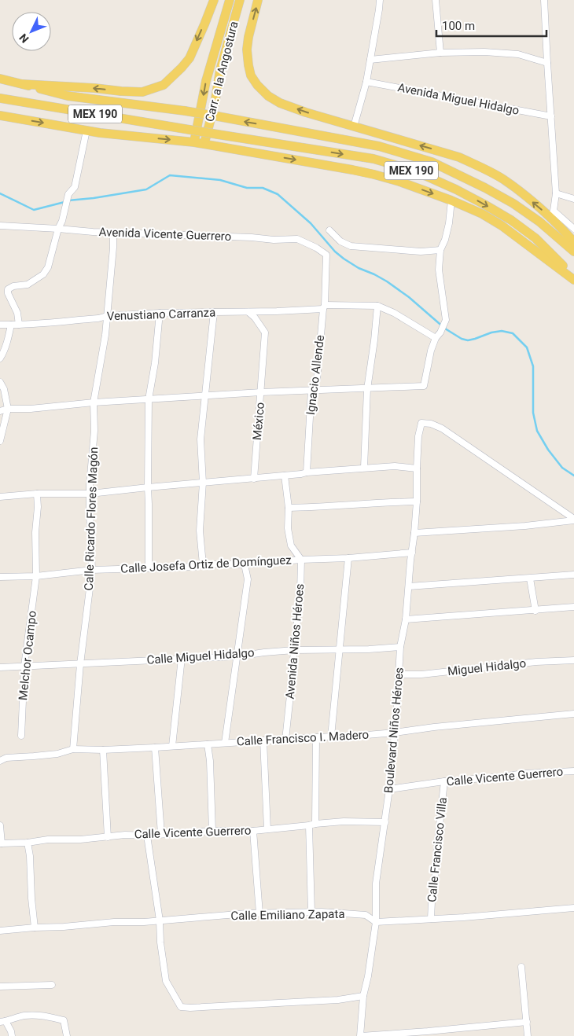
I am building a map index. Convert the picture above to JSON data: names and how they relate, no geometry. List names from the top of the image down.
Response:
{
  "streets": {
    "main road": ["Carr. a la Angostura", "MEX 190"],
    "street": [
      "Avenida Miguel Hidalgo",
      "Avenida Vicente Guerrero",
      "Venustiano Carranza",
      "Ignacio Allende",
      "México",
      "Calle Ricardo Flores Magón",
      "Calle Josefa Ortiz de Domínguez",
      "Avenida Niños Héroes",
      "Melchor Ocampo",
      "Calle Miguel Hidalgo",
      "Miguel Hidalgo",
      "Boulevard Niños Héroes",
      "Calle Francisco I. Madero",
      "Calle Vicente Guerrero",
      "Calle Francisco Villa",
      "Calle Emiliano Zapata"
    ]
  },
  "crossings": [
    ["Avenida Vicente Guerrero", "Ignacio Allende"],
    ["Avenida Vicente Guerrero", "Calle Ricardo Flores Magón"],
    ["Venustiano Carranza", "Ignacio Allende"],
    ["Venustiano Carranza", "México"],
    ["Venustiano Carranza", "Calle Ricardo Flores Magón"],
    ["Calle Ricardo Flores Magón", "Calle Josefa Ortiz de Domínguez"],
    ["Calle Ricardo Flores Magón", "Calle Miguel Hidalgo"],
    ["Calle Ricardo Flores Magón", "Calle Francisco I. Madero"],
    ["Calle Josefa Ortiz de Domínguez", "Avenida Niños Héroes"],
    ["Calle Josefa Ortiz de Domínguez", "Melchor Ocampo"],
    ["Calle Josefa Ortiz de Domínguez", "Boulevard Niños Héroes"],
    ["Avenida Niños Héroes", "Calle Miguel Hidalgo"],
    ["Avenida Niños Héroes", "Calle Francisco I. Madero"],
    ["Melchor Ocampo", "Calle Miguel Hidalgo"],
    ["Calle Miguel Hidalgo", "Boulevard Niños Héroes"],
    ["Miguel Hidalgo", "Boulevard Niños Héroes"],
    ["Boulevard Niños Héroes", "Calle Francisco I. Madero"],
    ["Boulevard Niños Héroes", "Calle Vicente Guerrero"],
    ["Boulevard Niños Héroes", "Calle Emiliano Zapata"],
    ["Calle Vicente Guerrero", "Calle Francisco Villa"],
    ["Calle Francisco Villa", "Calle Emiliano Zapata"]
  ],
  "scale_bar": "100 m",
  "north": "bottom left"
}
